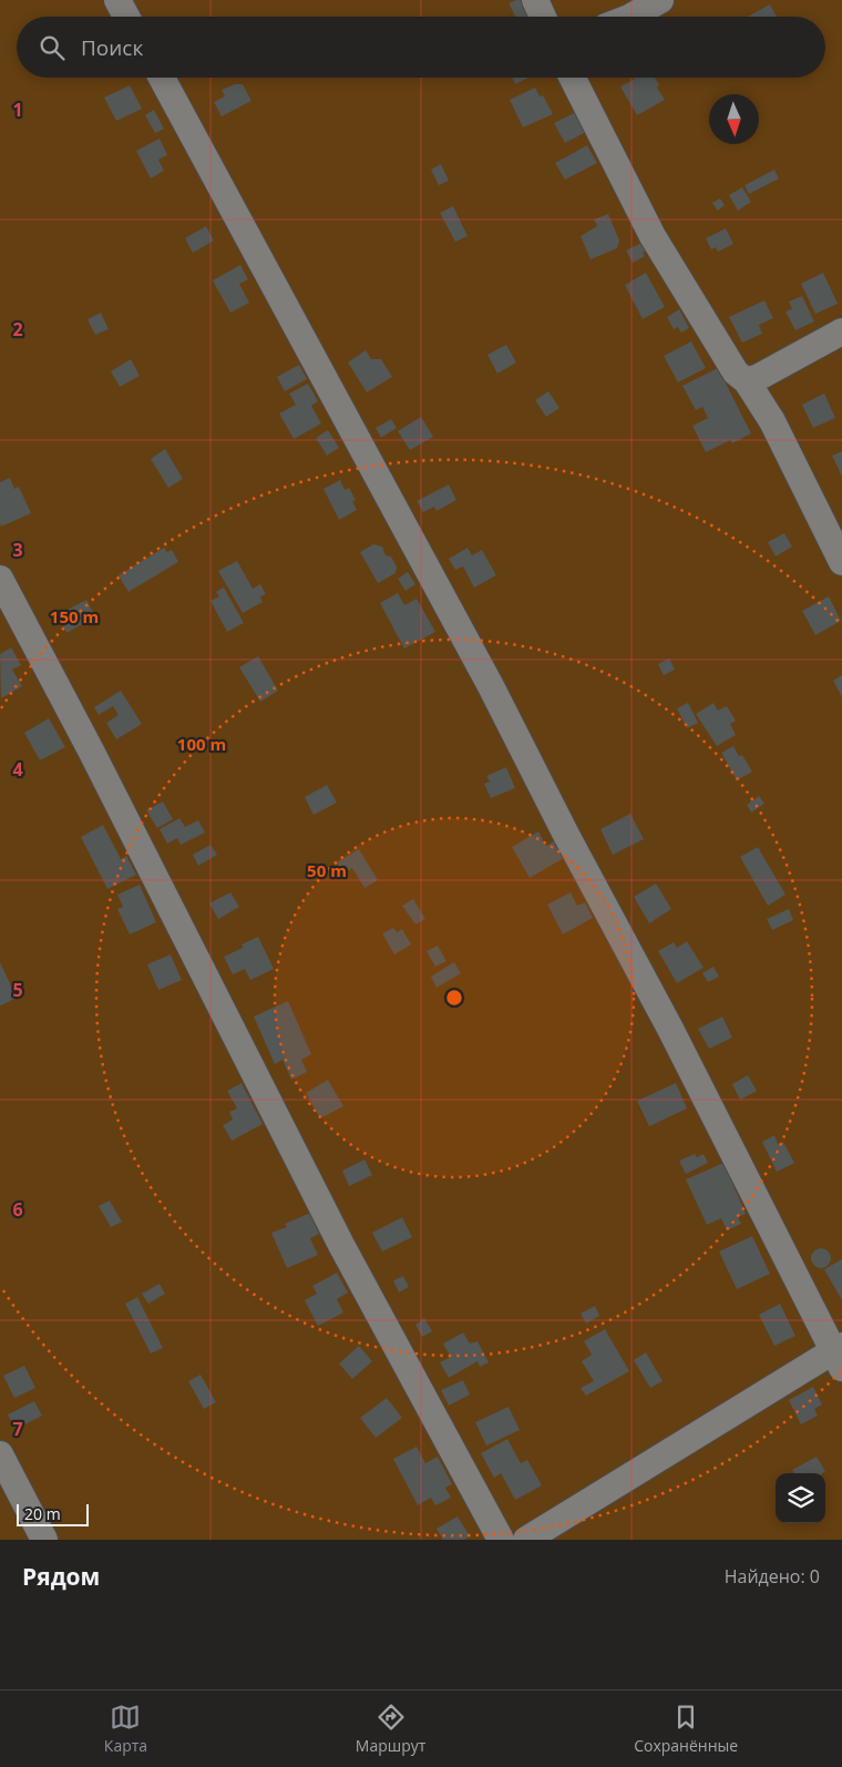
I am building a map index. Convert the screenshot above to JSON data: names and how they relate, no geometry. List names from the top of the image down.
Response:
{
  "scale_bar": "20 m",
  "north": "bottom",
  "page": {
    "search": "Поиск",
    "scale": "20 m",
    "heading": ["Рядом", "Найдено: 0"],
    "nav": ["Карта", "Маршрут", "Сохранённые"]
  },
  "grid": {
    "rows": [
      "1",
      "2",
      "3",
      "4",
      "5",
      "6",
      "7"
    ]
  },
  "rings": ["150 m", "100 m", "50 m"]
}
